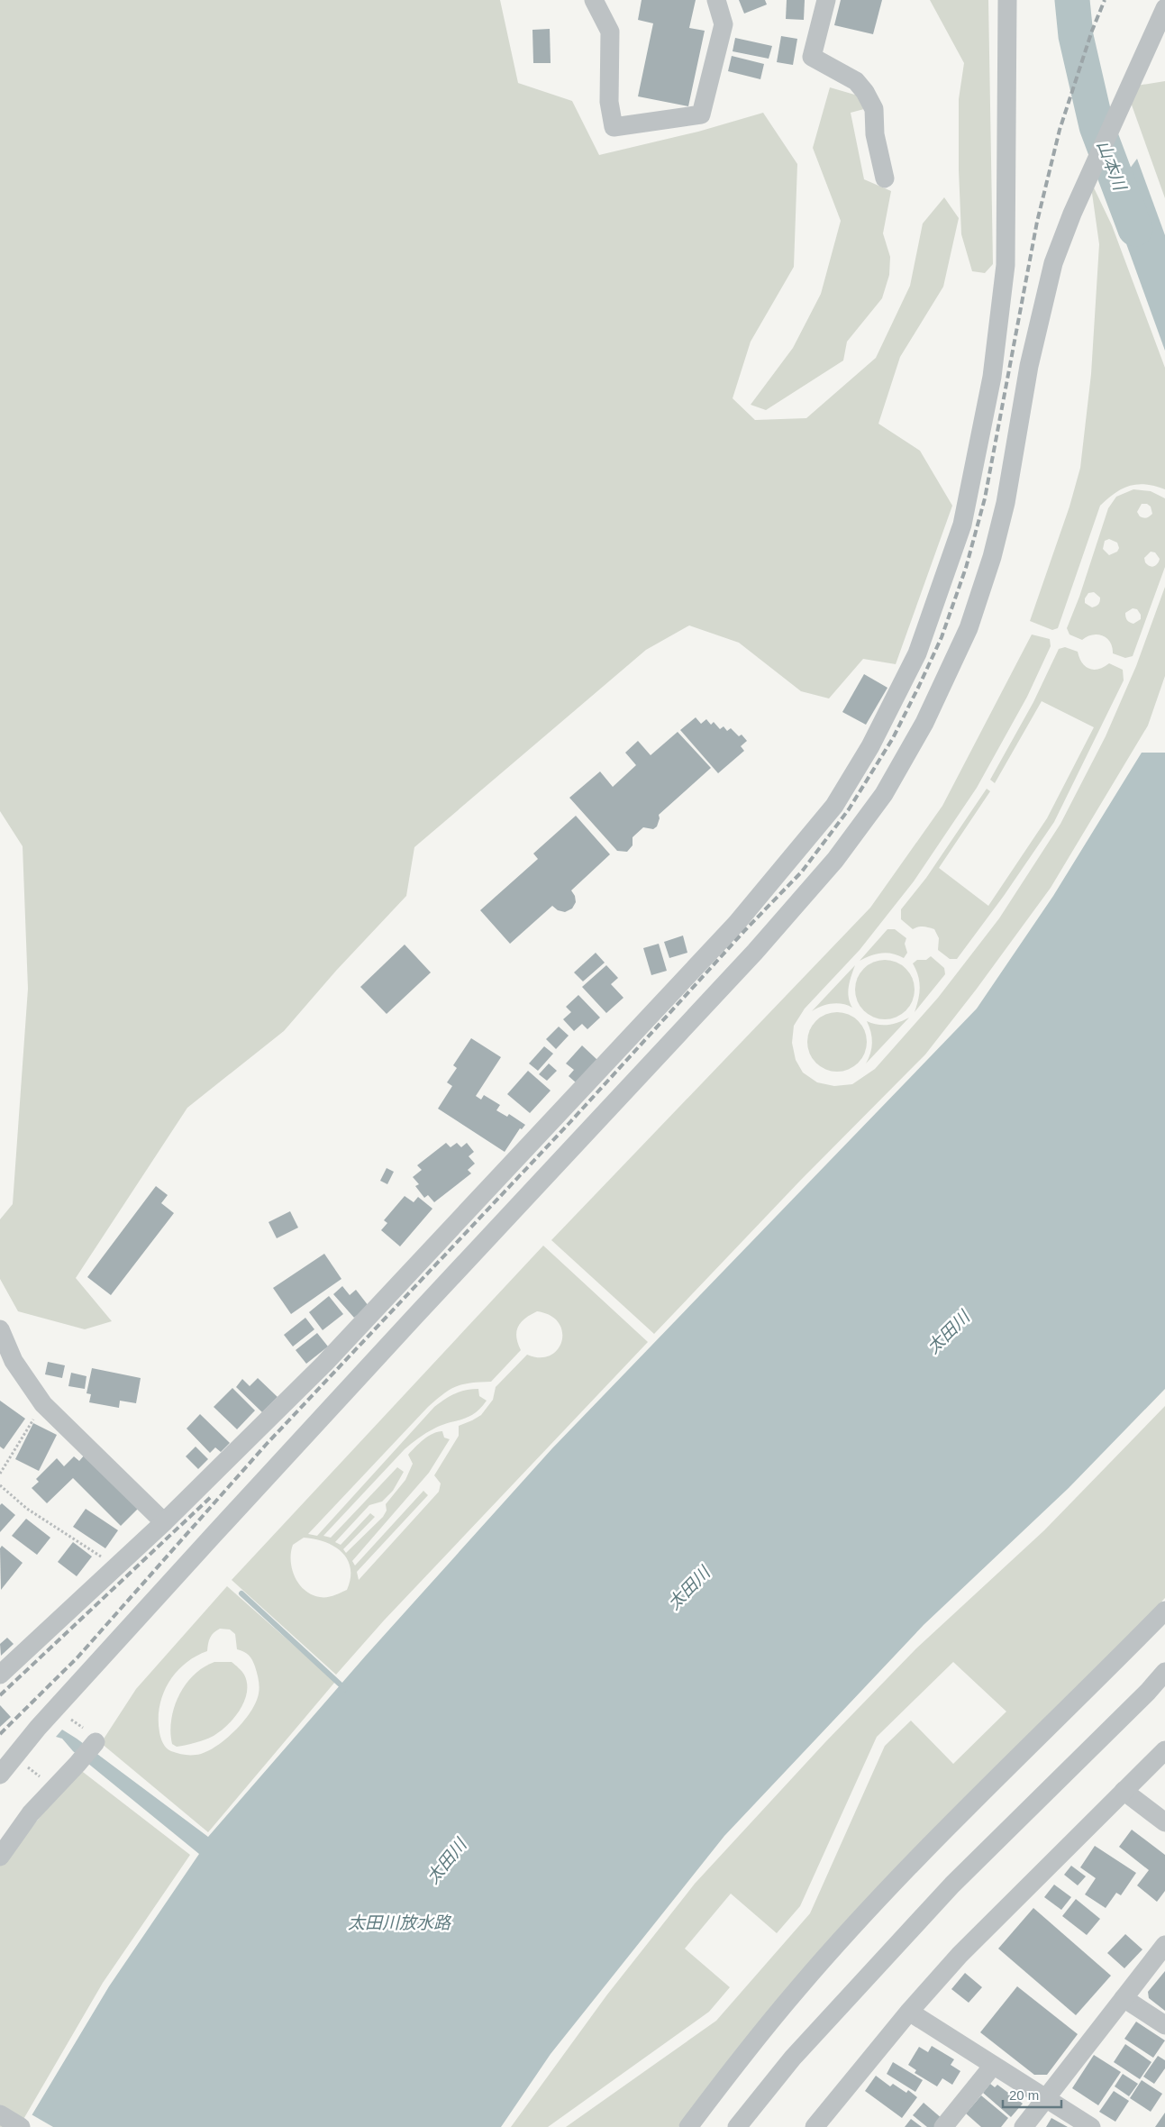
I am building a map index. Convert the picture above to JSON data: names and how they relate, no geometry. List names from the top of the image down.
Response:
{
  "water": ["山本川", "太田川", "太田川放水路"],
  "scale_bar": "20 m"
}
